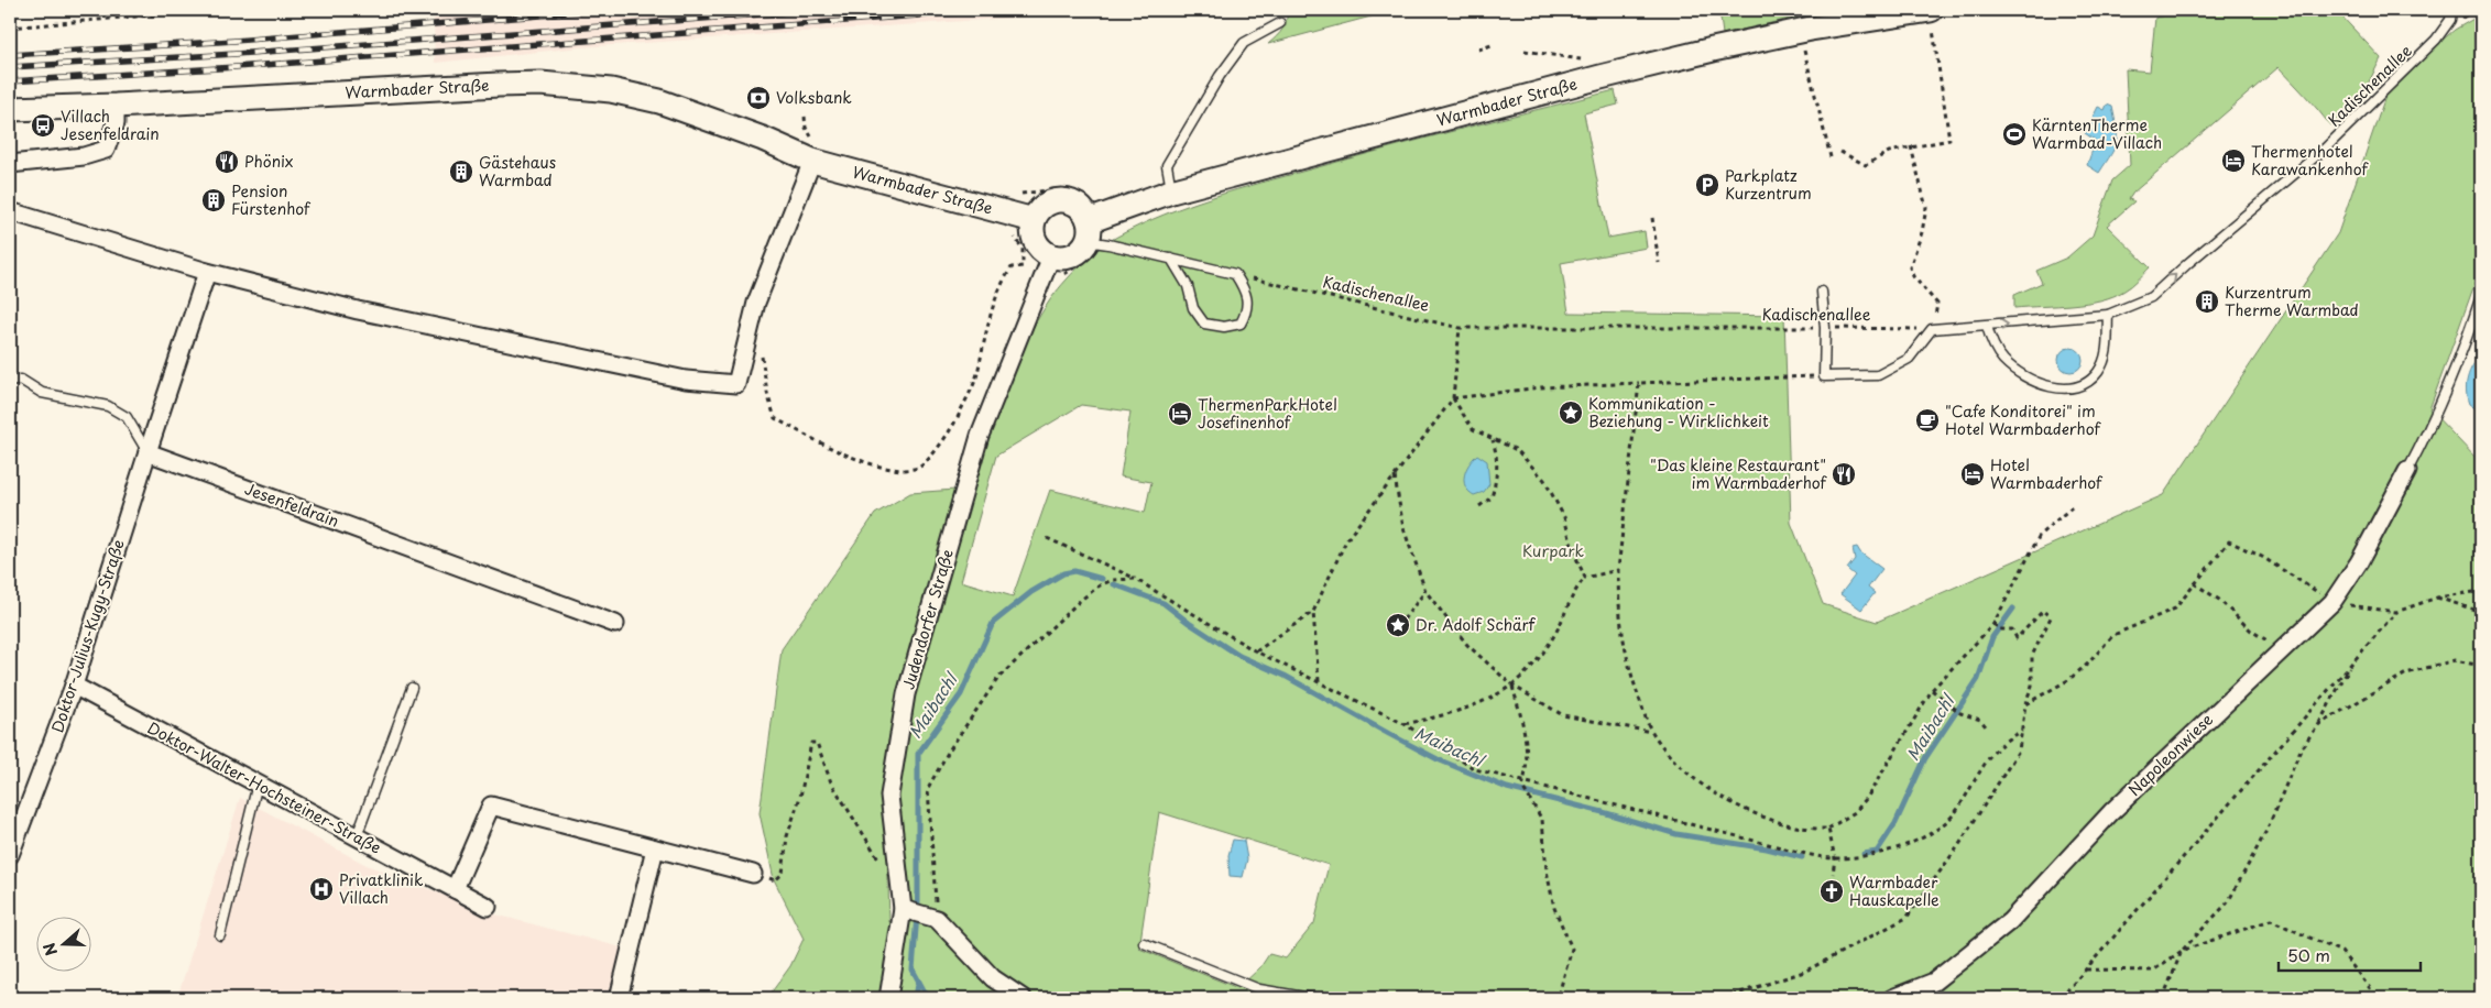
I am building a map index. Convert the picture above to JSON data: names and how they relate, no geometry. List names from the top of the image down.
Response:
{
  "streets": {
    "street": [
      "Warmbader Straße",
      "Jesenfeldrain",
      "Judendorfer Straße",
      "Doktor-Julius-Kugy-Straße",
      "Napoleonwiese",
      "Doktor-Walter-Hochsteiner-Straße"
    ],
    "lane": ["Kadischenallee"]
  },
  "crossings": [
    ["Warmbader Straße", "Judendorfer Straße"],
    ["Jesenfeldrain", "Doktor-Julius-Kugy-Straße"],
    ["Doktor-Julius-Kugy-Straße", "Doktor-Walter-Hochsteiner-Straße"]
  ],
  "one_way": ["Kadischenallee"],
  "water": ["Maibachl"],
  "parks": ["Kurpark"],
  "places": {
    "bank": ["Volksbank"],
    "bus stop": ["Villach Jesenfeldrain"],
    "sports": ["KärntenTherme Warmbad-Villach"],
    "hotel": ["Thermenhotel Karawankenhof", "ThermenParkHotel Josefinenhof", "Hotel Warmbaderhof"],
    "restaurant": ["Phönix", "\"Das kleine Restaurant\" im Warmbaderhof"],
    "building": ["Gästehaus Warmbad", "Pension Fürstenhof", "Kurzentrum Therme Warmbad"],
    "parking": ["Parkplatz Kurzentrum"],
    "place": ["Kommunikation - Beziehung - Wirklichkeit", "Dr. Adolf Schärf"],
    "cafe": ["\"Cafe Konditorei\" im Hotel Warmbaderhof"],
    "hospital": ["Privatklinik Villach"],
    "church": ["Warmbader Hauskapelle"]
  },
  "scale_bar": "50 m",
  "north": "left"
}
